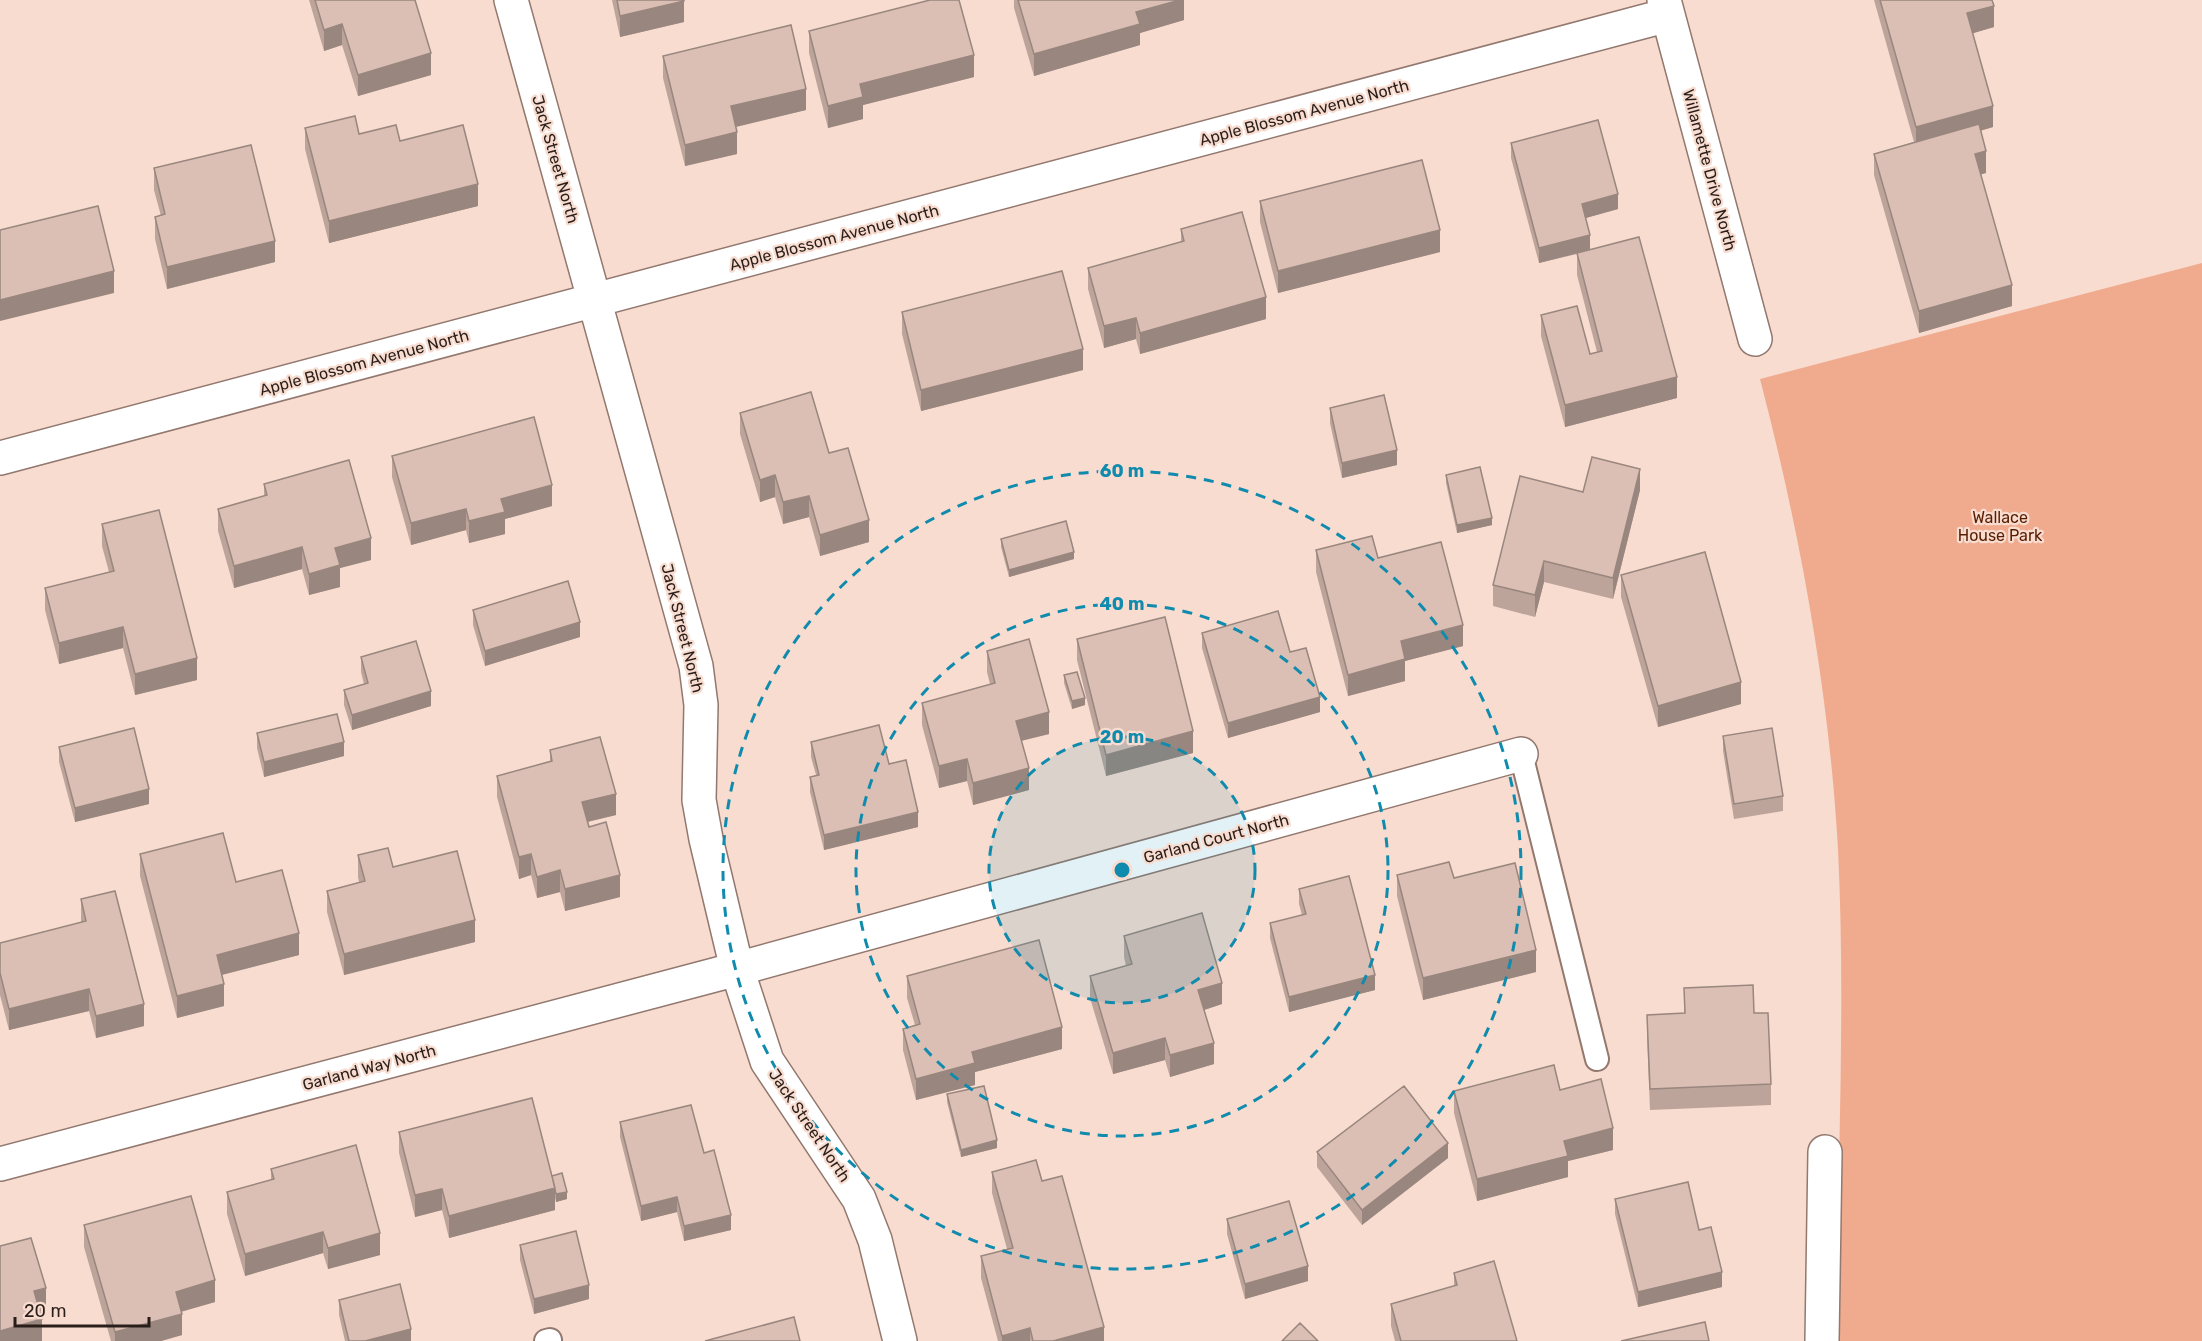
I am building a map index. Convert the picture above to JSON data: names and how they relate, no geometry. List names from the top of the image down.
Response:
{
  "streets": {
    "street": [
      "Apple Blossom Avenue North",
      "Jack Street North",
      "Willamette Drive North",
      "Garland Court North",
      "Garland Way North"
    ]
  },
  "crossings": [
    ["Apple Blossom Avenue North", "Jack Street North"],
    ["Apple Blossom Avenue North", "Willamette Drive North"],
    ["Jack Street North", "Garland Court North"],
    ["Jack Street North", "Garland Way North"],
    ["Garland Court North", "Garland Way North"]
  ],
  "parks": ["Wallace House Park"],
  "scale_bar": "20 m",
  "rings": ["60 m", "40 m", "20 m"]
}
